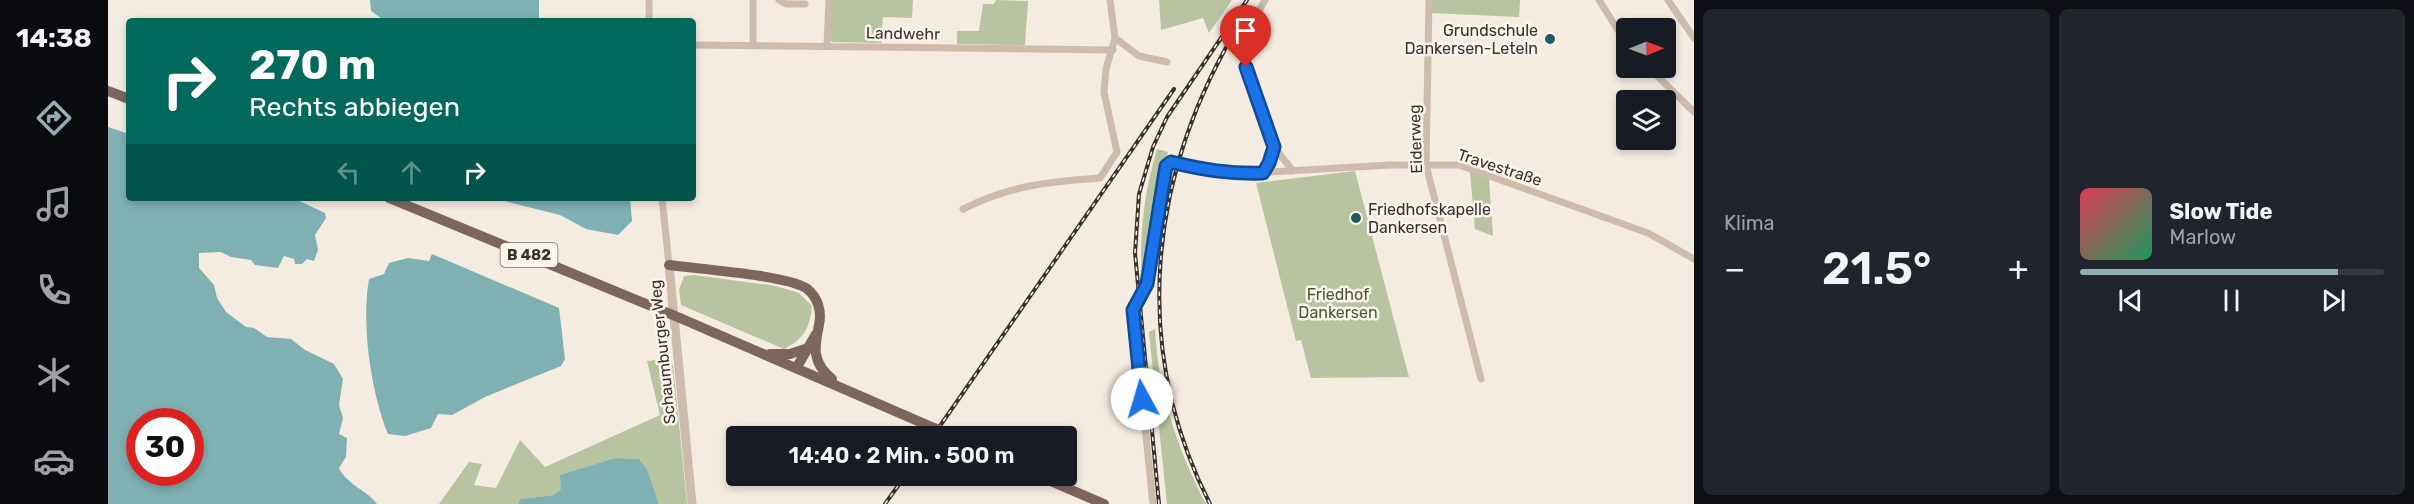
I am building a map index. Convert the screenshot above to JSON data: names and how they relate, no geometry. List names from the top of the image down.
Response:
{
  "streets": {
    "main road": ["B 482"],
    "street": [
      "Landwehr",
      "Eiderweg",
      "Travestraße",
      "Schaumburger Weg"
    ]
  },
  "crossings": [
    ["Eiderweg", "Travestraße"]
  ],
  "parks": ["Friedhof Dankersen"],
  "places": ["Grundschule Dankersen-Leteln", "Friedhofskapelle Dankersen"],
  "north": "right",
  "page": {
    "tabs": "14:38",
    "tile": "Klima",
    "turn": ["270 m", "Rechts abbiegen"],
    "song": ["Slow Tide", "Marlow"],
    "heat": ["−", "21.5°", "+"],
    "limit": "30",
    "trip": "14:40 · 2 Min. · 500 m"
  }
}
